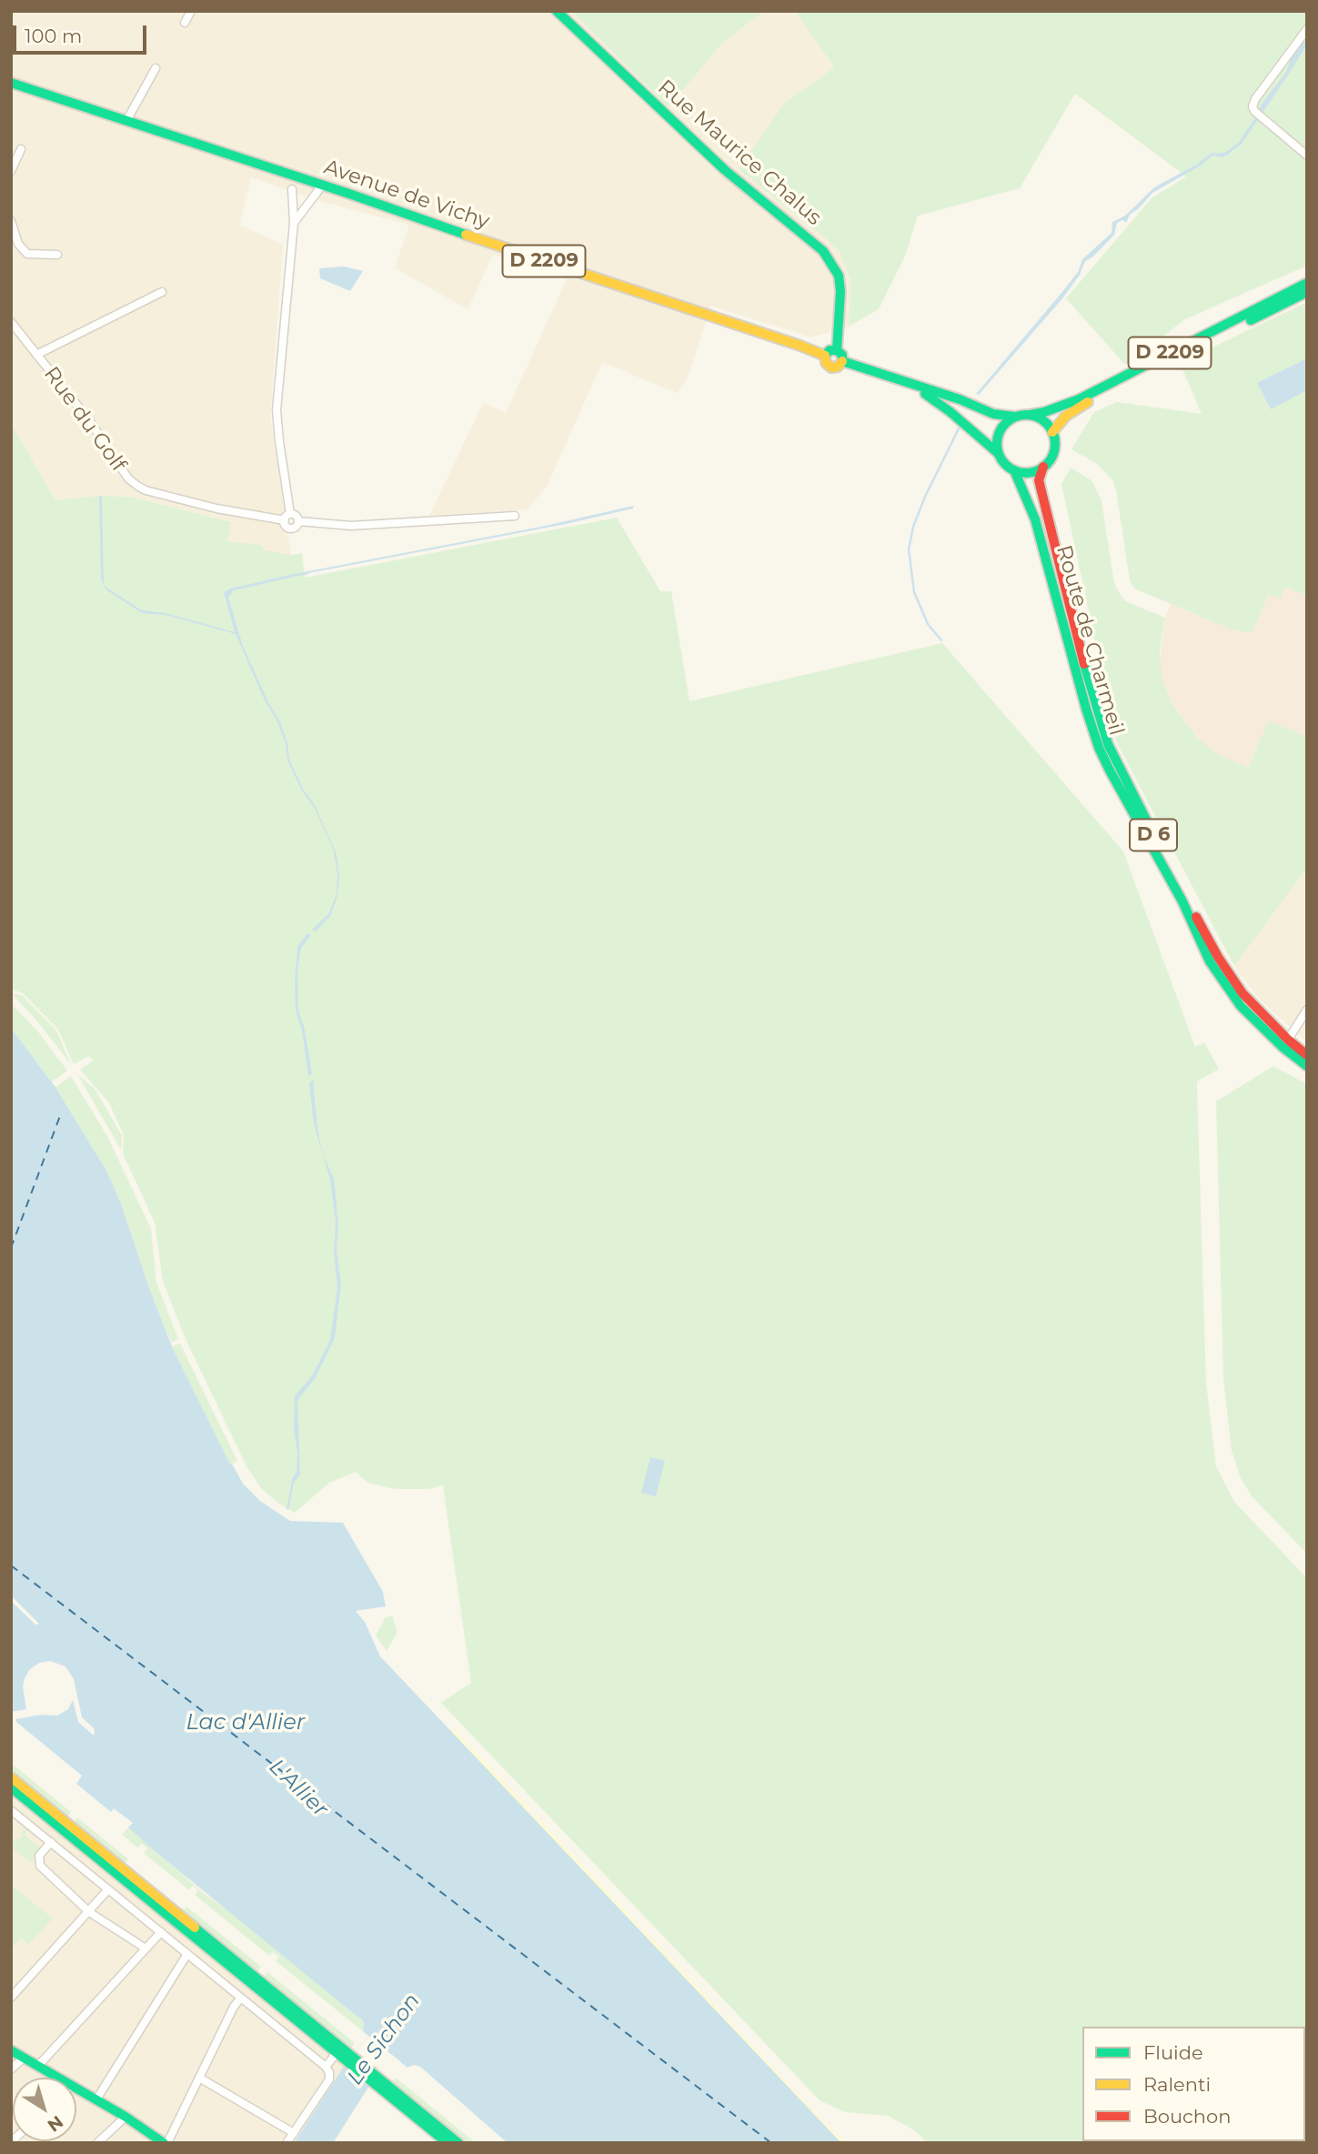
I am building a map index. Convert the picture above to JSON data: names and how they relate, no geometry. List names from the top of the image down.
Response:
{
  "streets": {
    "main road": [
      "Rue Maurice Chalus",
      "Avenue de Vichy",
      "D 2209",
      "Route de Charmeil",
      "D 6"
    ],
    "street": ["Rue du Golf"]
  },
  "crossings": [
    ["Rue Maurice Chalus", "Avenue de Vichy"],
    ["D 2209", "Route de Charmeil"]
  ],
  "water": ["Lac d'Allier", "L'Allier", "Le Sichon"],
  "legend": ["Fluide", "Ralenti", "Bouchon"],
  "scale_bar": "100 m",
  "north": "bottom right"
}
